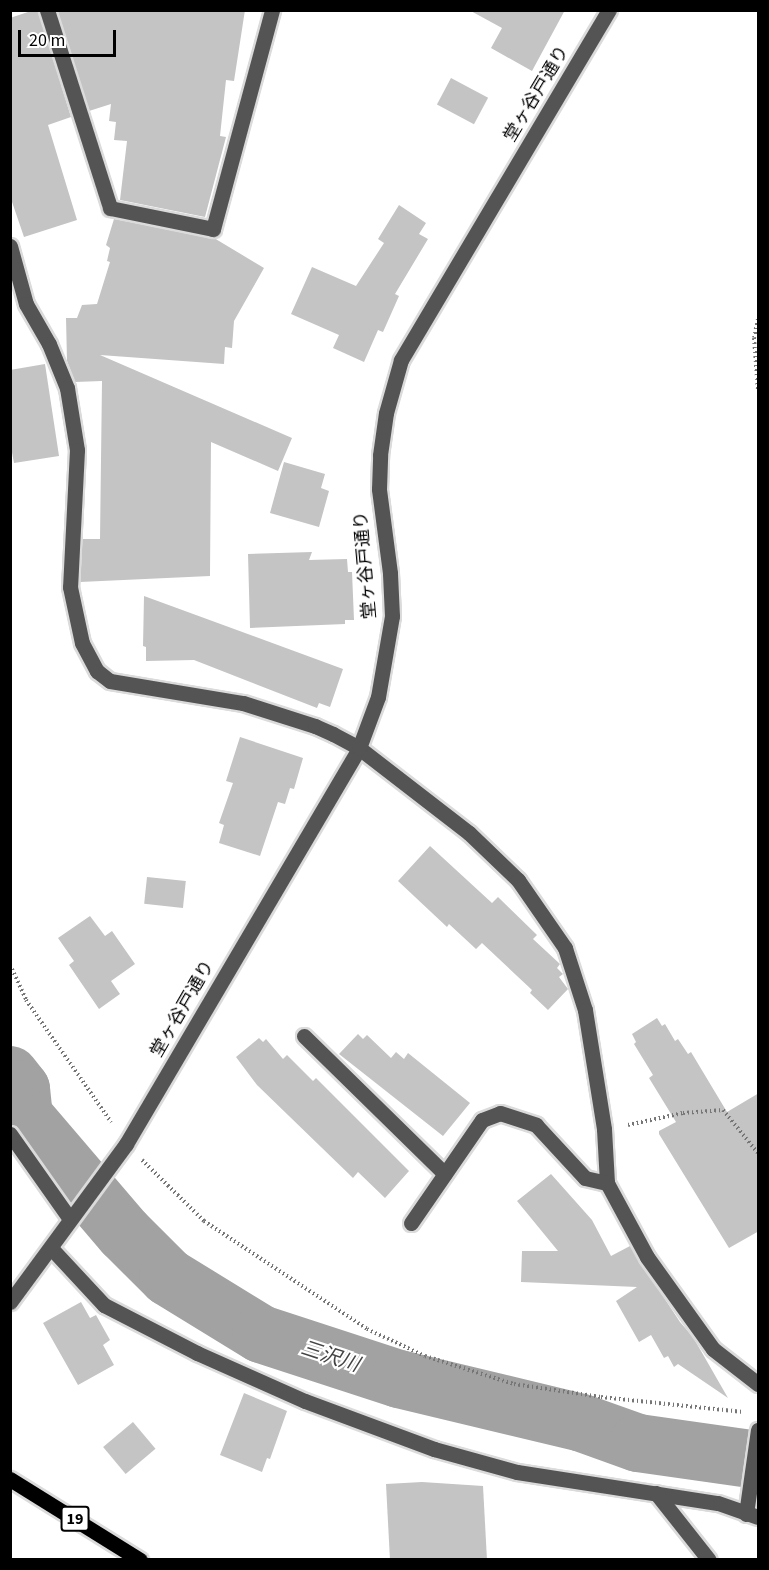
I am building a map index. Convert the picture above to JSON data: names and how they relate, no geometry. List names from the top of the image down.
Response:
{
  "streets": {
    "main road": ["19"],
    "street": ["堂ヶ谷戸通り"]
  },
  "water": ["三沢川"],
  "scale_bar": "20 m"
}
